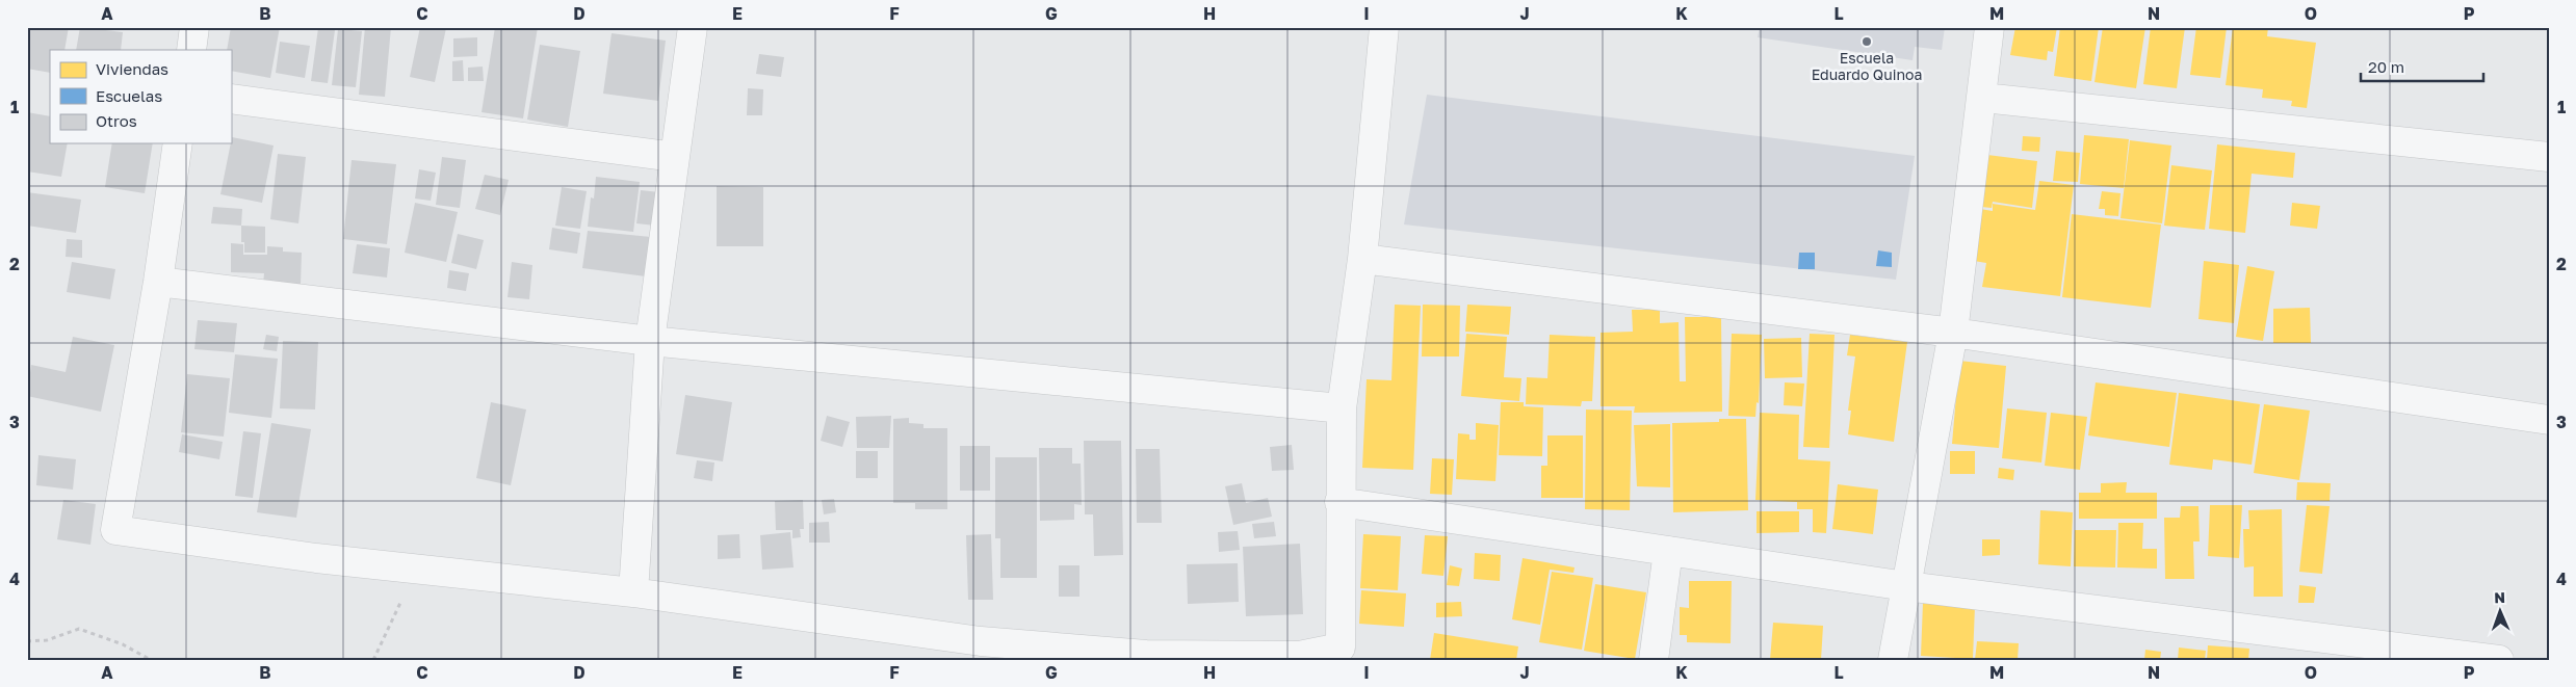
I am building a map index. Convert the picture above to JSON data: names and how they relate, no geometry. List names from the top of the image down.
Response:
{
  "places": ["Escuela Eduardo Quinoa"],
  "legend": ["Viviendas", "Escuelas", "Otros"],
  "scale_bar": "20 m",
  "north": "top",
  "grid": {
    "columns": [
      "A",
      "B",
      "C",
      "D",
      "E",
      "F",
      "G",
      "H",
      "I",
      "J",
      "K",
      "L",
      "M",
      "N",
      "O",
      "P"
    ],
    "rows": [
      "1",
      "2",
      "3",
      "4"
    ]
  }
}
